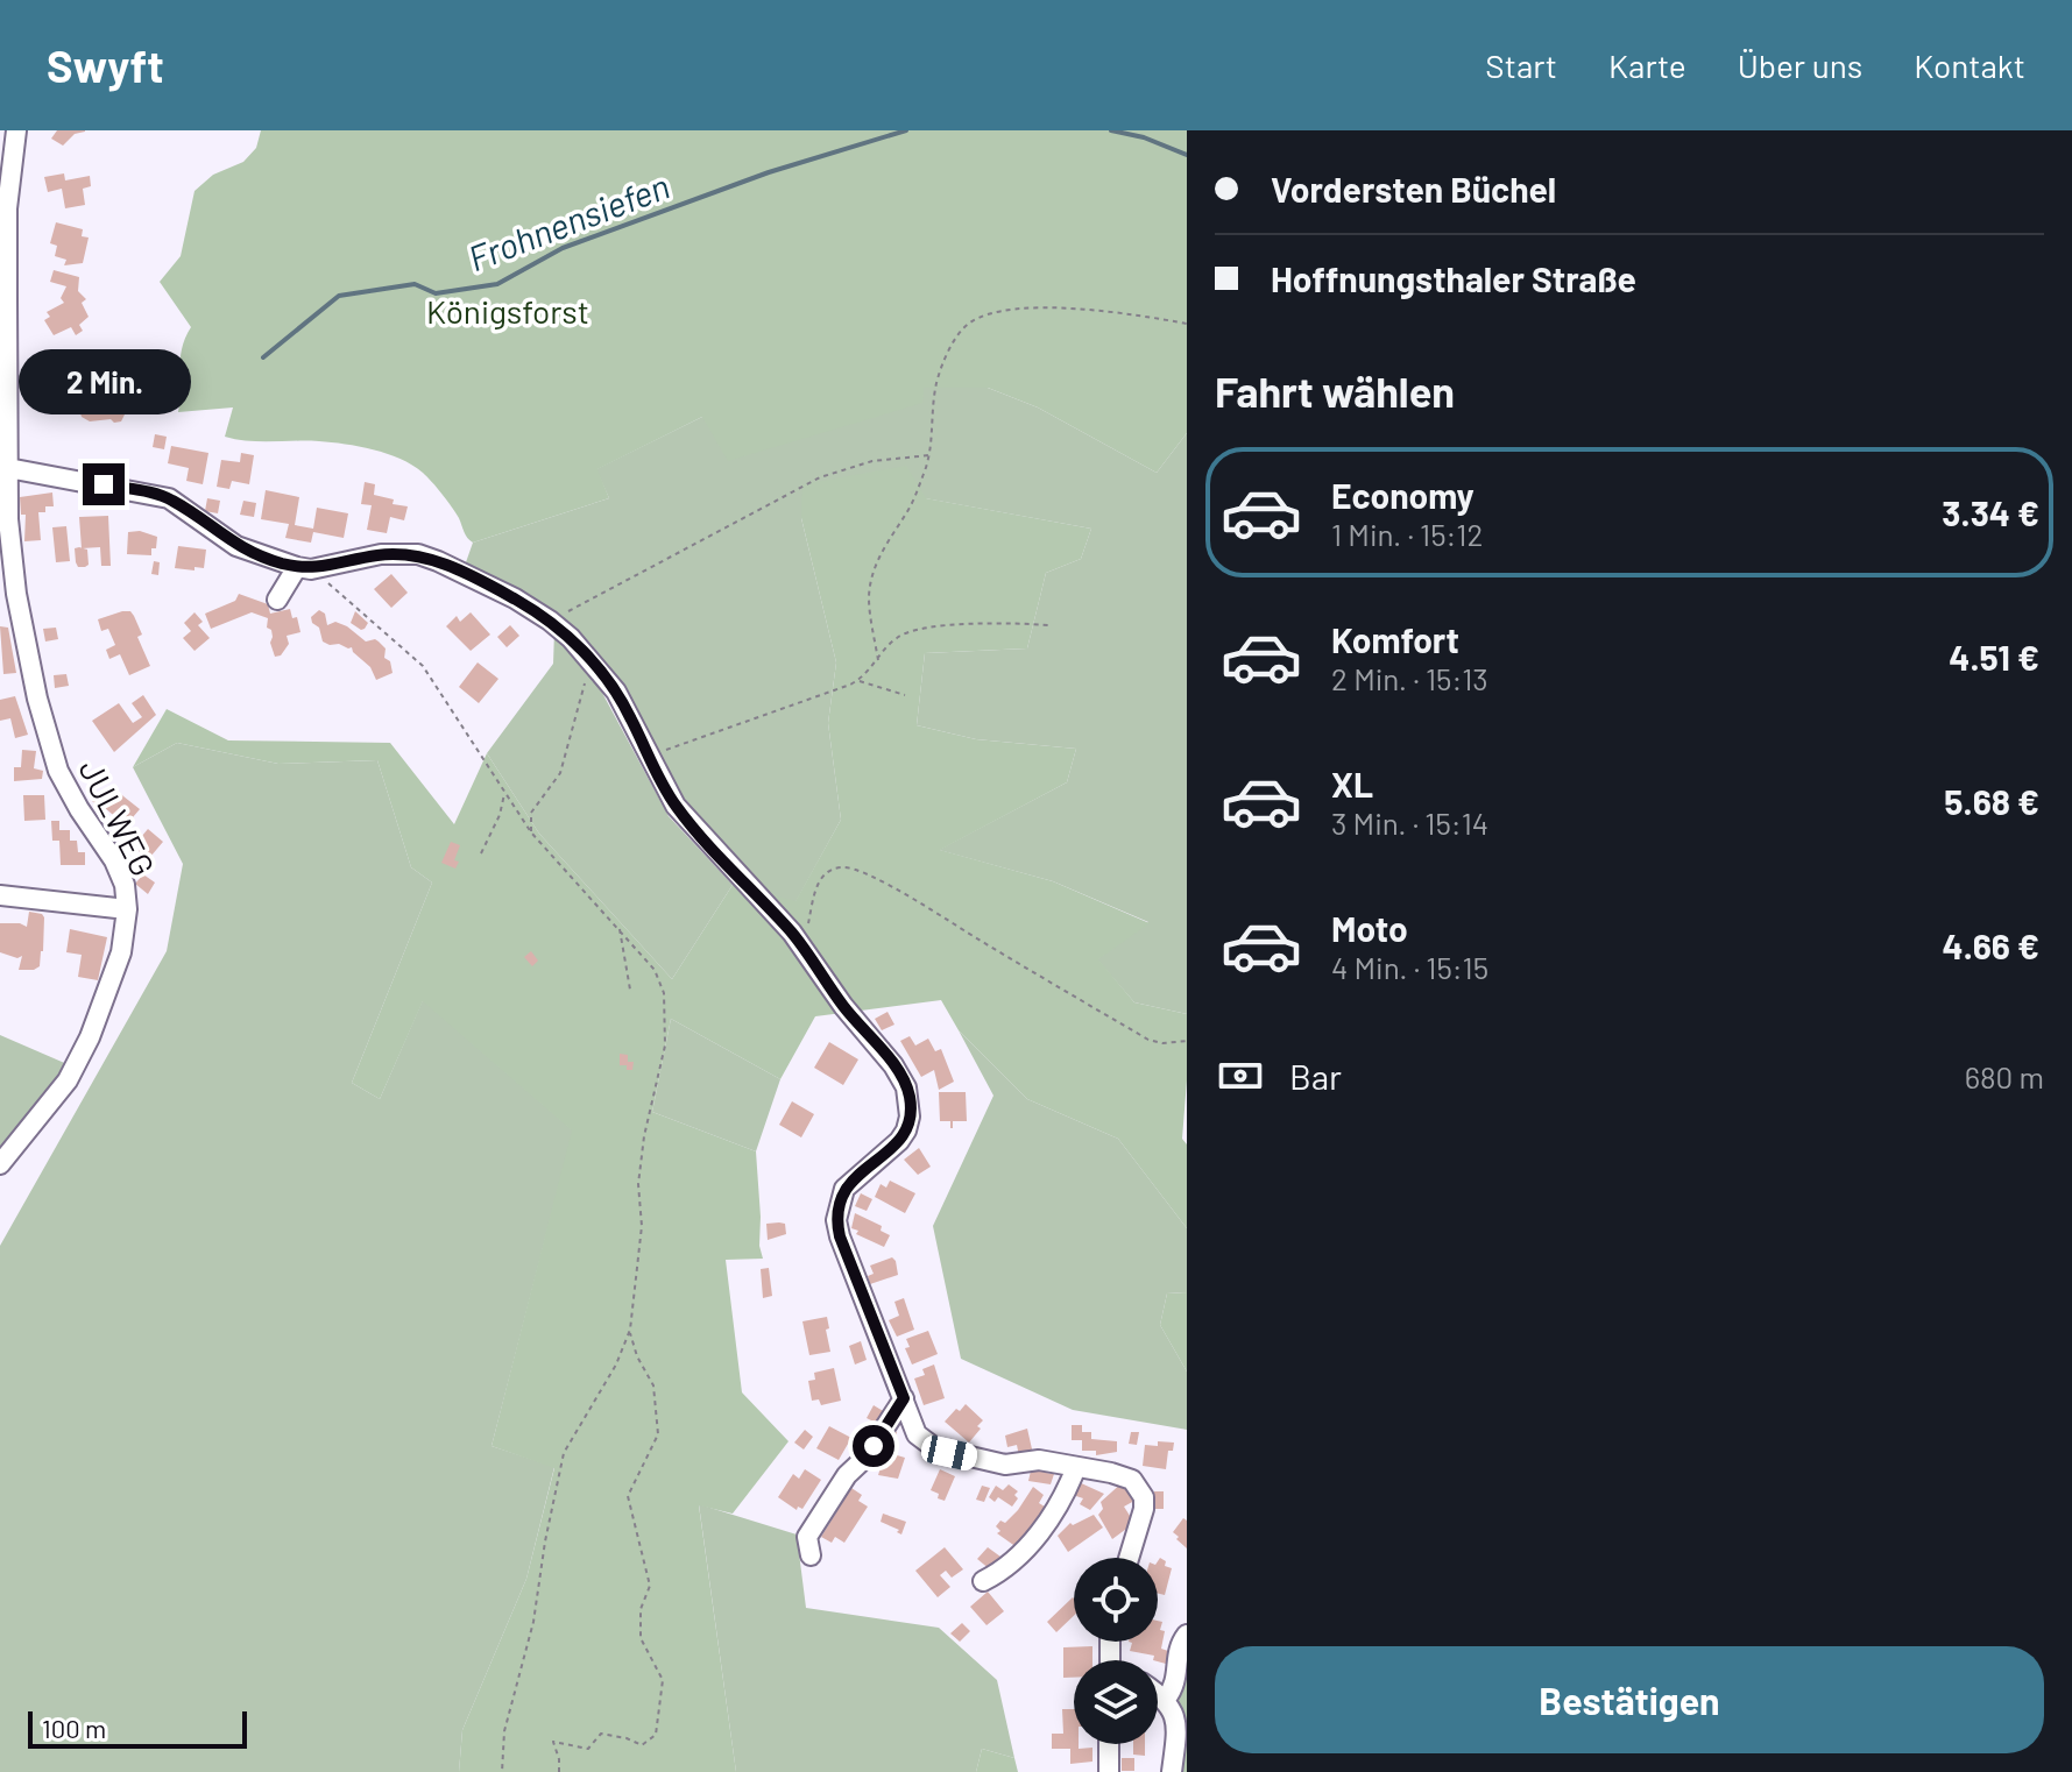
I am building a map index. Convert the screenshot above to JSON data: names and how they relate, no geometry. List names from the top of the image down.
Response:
{
  "streets": {
    "street": ["JULWEG"]
  },
  "water": ["Frohnensiefen"],
  "parks": ["Königsforst"],
  "scale_bar": "100 m",
  "page": {
    "header": "Swyft",
    "nav": [
      "Start",
      "Karte",
      "Über uns",
      "Kontakt"
    ],
    "banner": ["Vordersten Büchel", "Hoffnungsthaler Straße"],
    "heading": "Fahrt wählen",
    "bubble": "2 Min.",
    "list": [
      {
        "name": "Economy",
        "note": "1 Min. · 15:12",
        "value": "3.34 €"
      },
      {
        "name": "Komfort",
        "note": "2 Min. · 15:13",
        "value": "4.51 €"
      },
      {
        "name": "XL",
        "note": "3 Min. · 15:14",
        "value": "5.68 €"
      },
      {
        "name": "Moto",
        "note": "4 Min. · 15:15",
        "value": "4.66 €"
      }
    ],
    "pay": ["Bar", "680 m"],
    "buttons": "Bestätigen",
    "scale": "100 m"
  }
}
